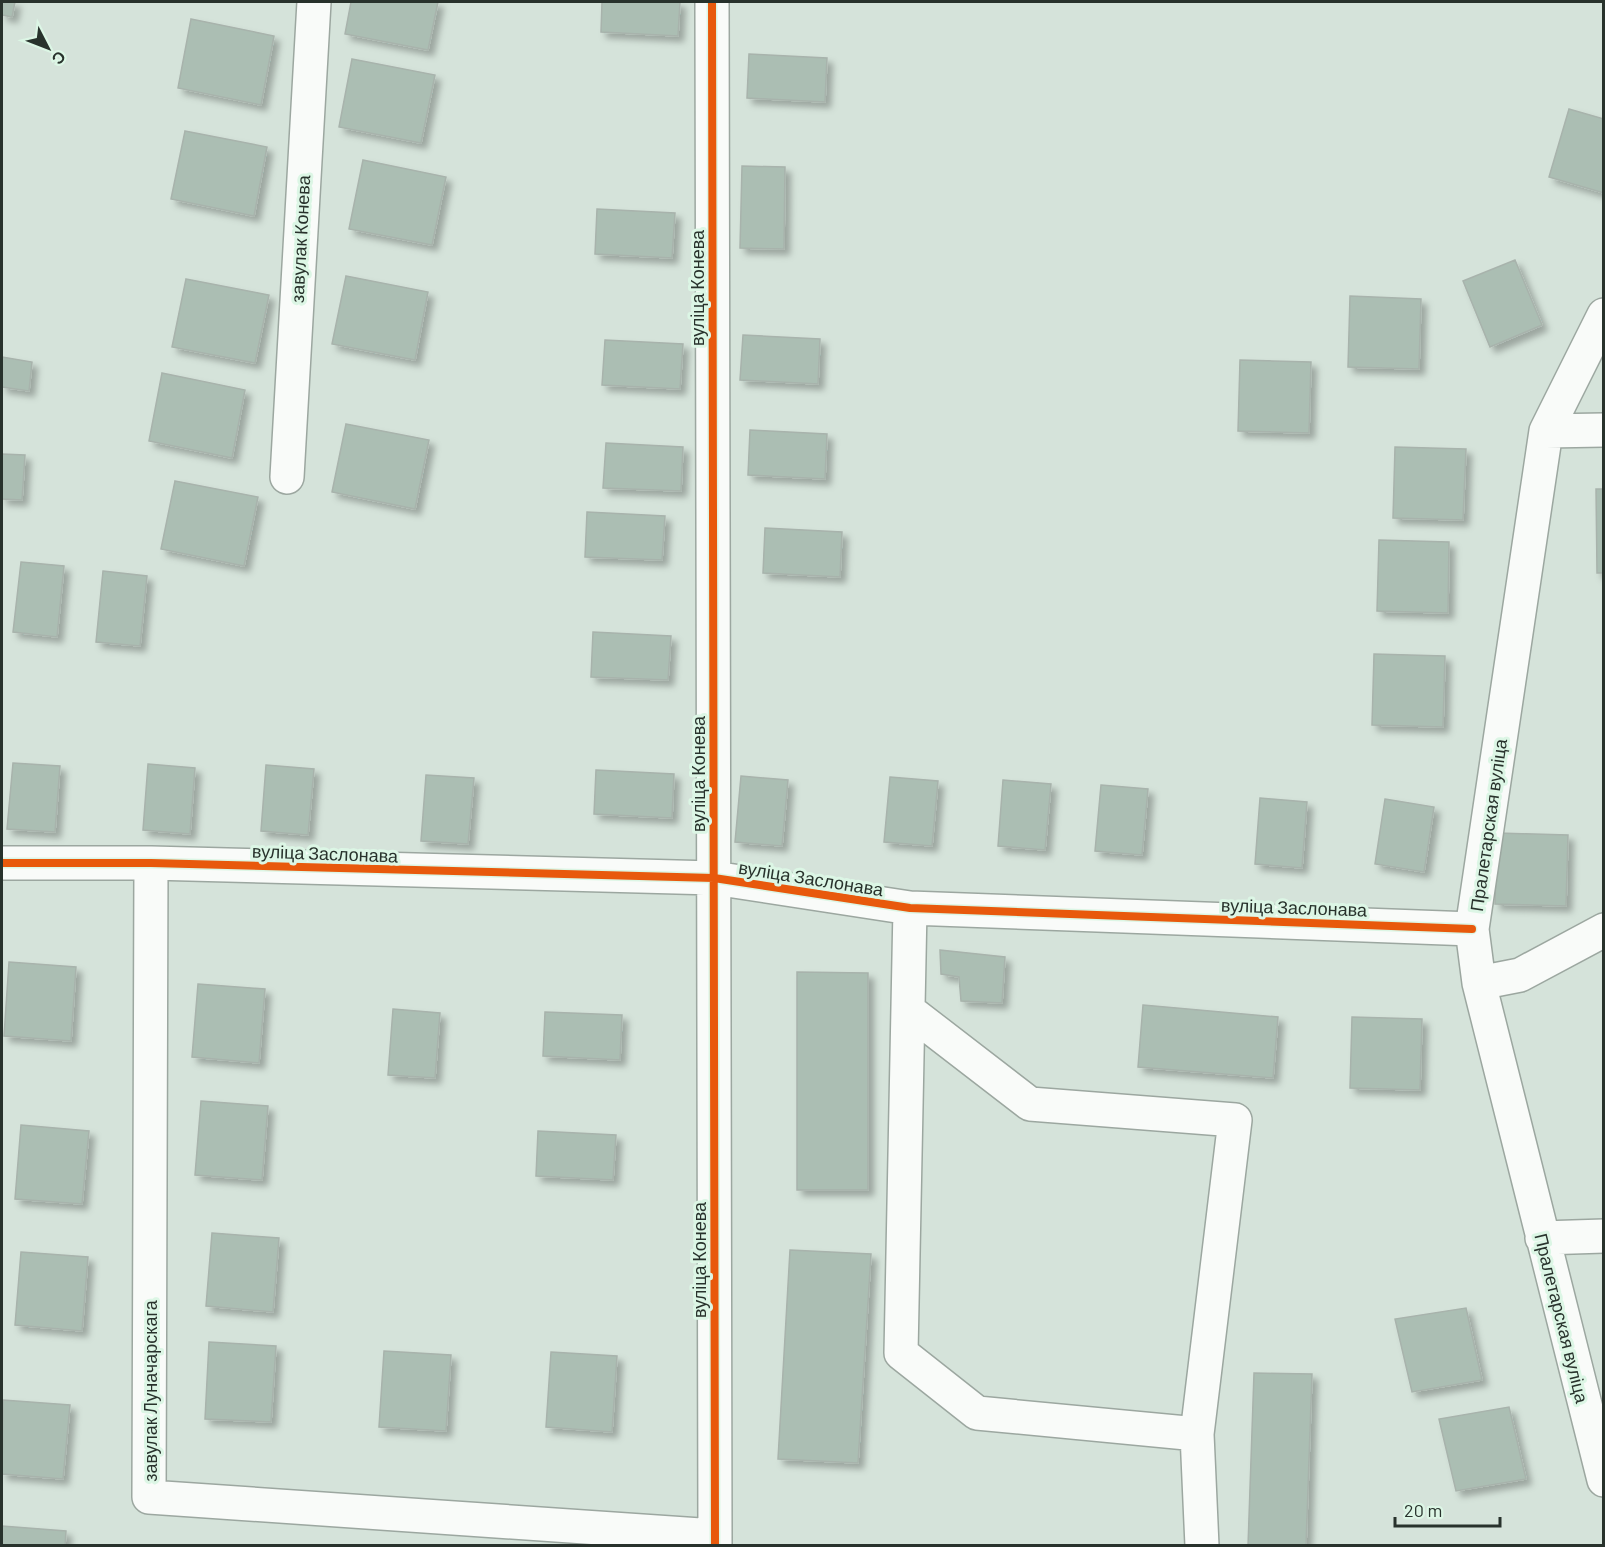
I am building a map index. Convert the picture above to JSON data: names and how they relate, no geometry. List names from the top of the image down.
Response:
{
  "streets": {
    "street": [
      "завулак Конева",
      "вуліца Конева",
      "Пралетарская вуліца",
      "вуліца Заслонава",
      "завулак Луначарскага"
    ]
  },
  "crossings": [
    ["вуліца Конева", "вуліца Заслонава"],
    ["вуліца Конева", "завулак Луначарскага"],
    ["Пралетарская вуліца", "вуліца Заслонава"],
    ["вуліца Заслонава", "завулак Луначарскага"]
  ],
  "scale_bar": "20 m",
  "north": "bottom right"
}
